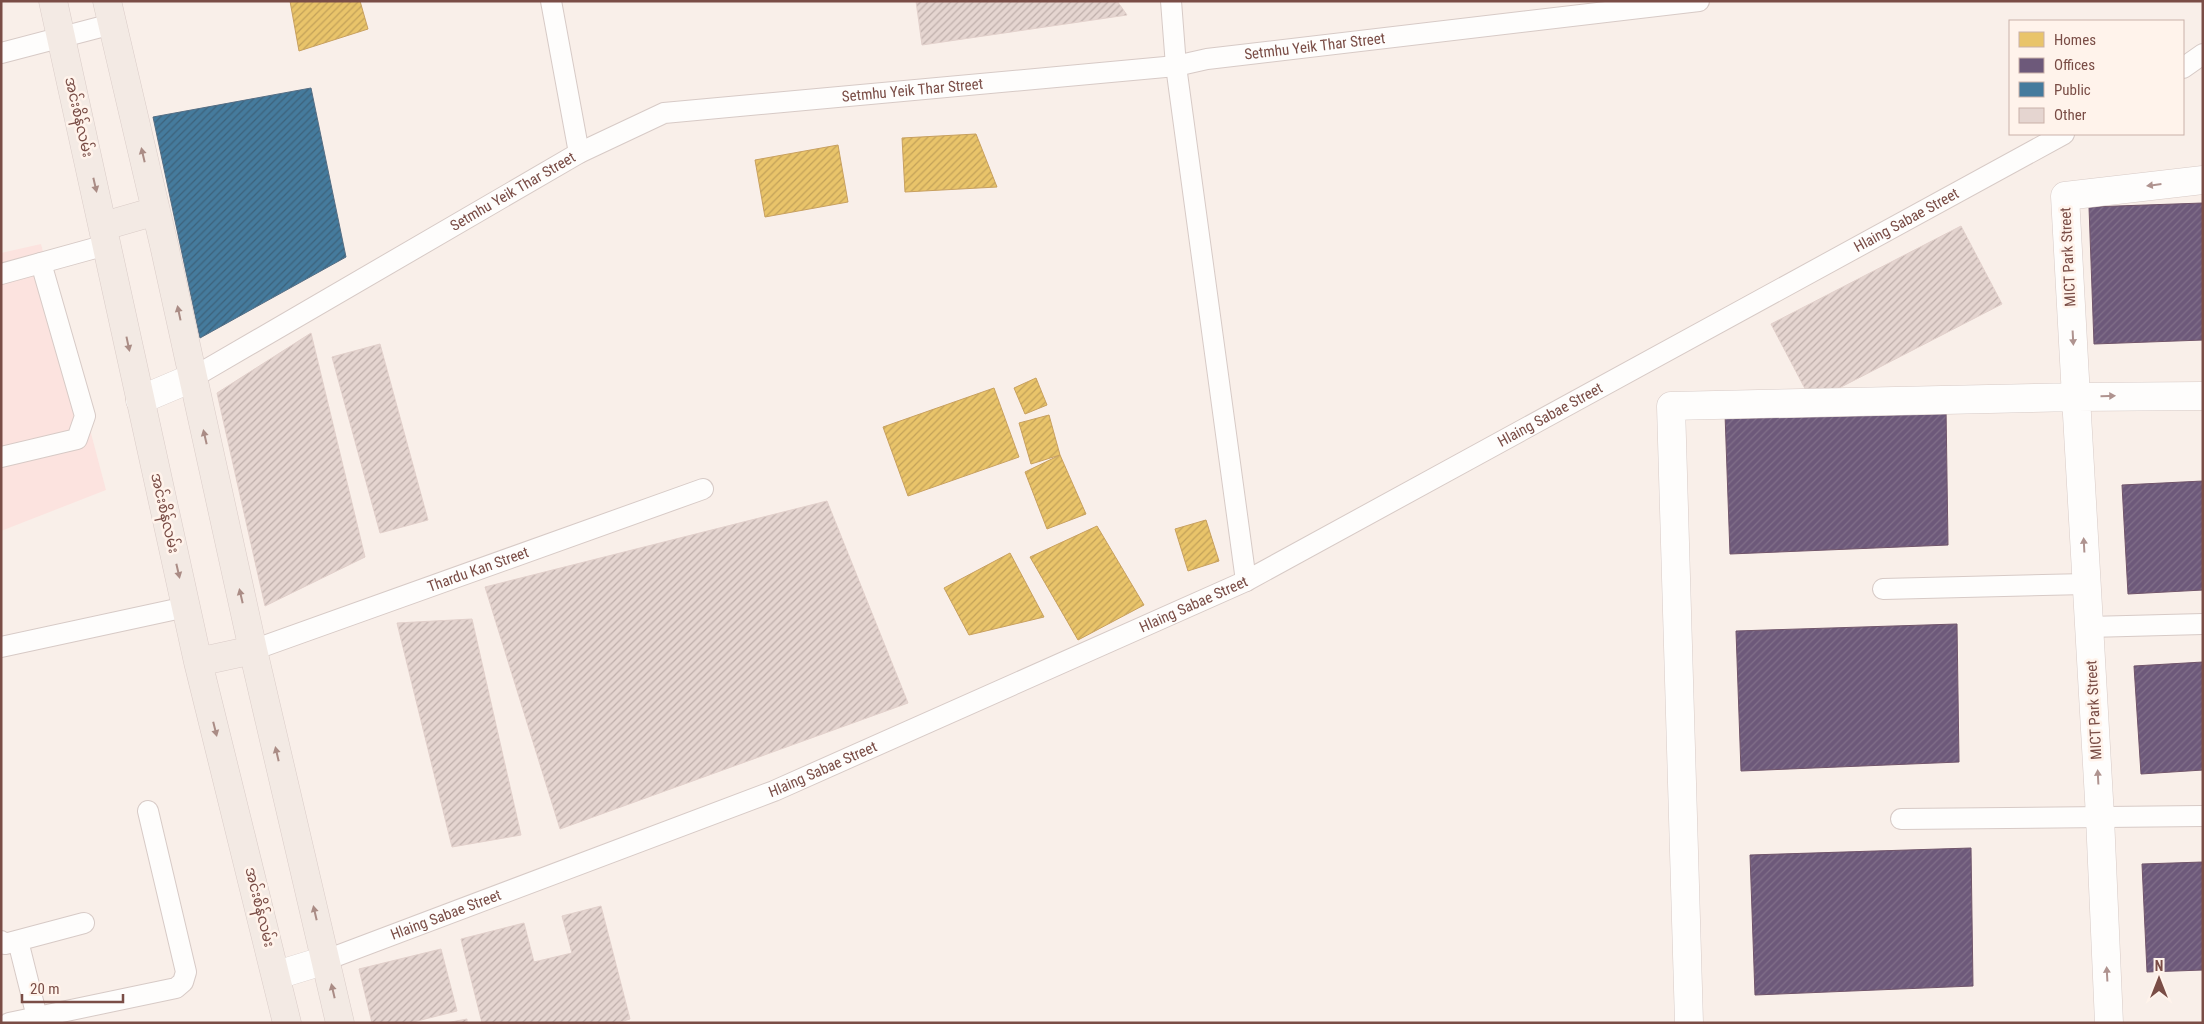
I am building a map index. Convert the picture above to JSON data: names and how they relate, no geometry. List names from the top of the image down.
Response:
{
  "streets": {
    "main road": ["အင်းစိန်လမ်း"],
    "street": ["Hlaing Sabae Street", "MICT Park Street"],
    "lane": ["Setmhu Yeik Thar Street", "Thardu Kan Street"]
  },
  "crossings": [
    ["အင်းစိန်လမ်း", "Hlaing Sabae Street"]
  ],
  "legend": [
    "Homes",
    "Offices",
    "Public",
    "Other"
  ],
  "scale_bar": "20 m",
  "north": "top"
}
